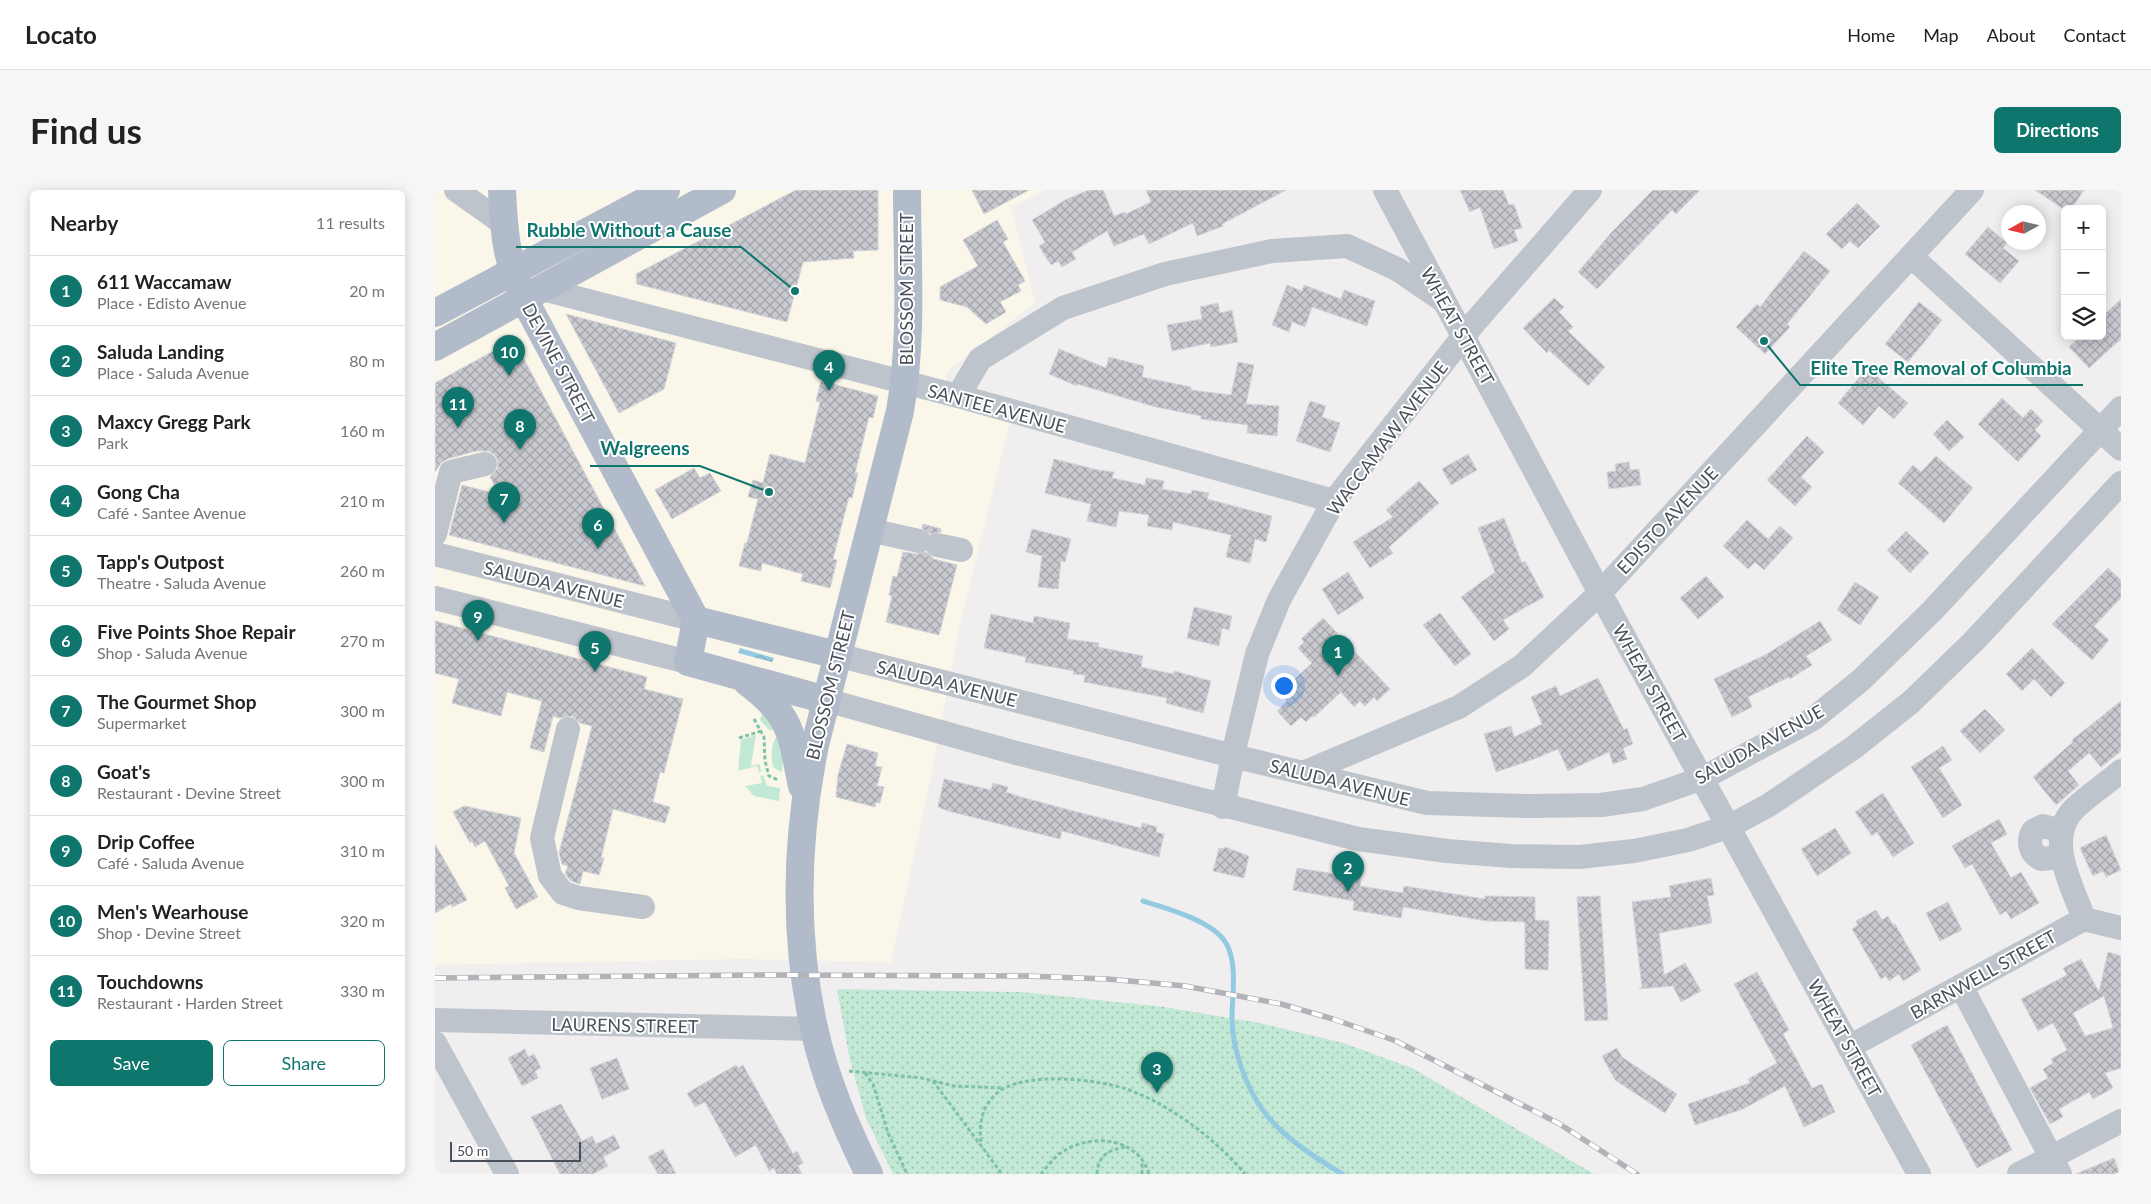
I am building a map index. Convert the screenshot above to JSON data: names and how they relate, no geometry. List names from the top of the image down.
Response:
{
  "streets": {
    "main road": ["BLOSSOM STREET", "DEVINE STREET", "SALUDA AVENUE"],
    "street": [
      "WHEAT STREET",
      "SANTEE AVENUE",
      "WACCAMAW AVENUE",
      "EDISTO AVENUE",
      "BARNWELL STREET",
      "LAURENS STREET"
    ]
  },
  "crossings": [
    ["BLOSSOM STREET", "SANTEE AVENUE"],
    ["BLOSSOM STREET", "SALUDA AVENUE"],
    ["BLOSSOM STREET", "LAURENS STREET"],
    ["WHEAT STREET", "WACCAMAW AVENUE"],
    ["WHEAT STREET", "EDISTO AVENUE"],
    ["WHEAT STREET", "SALUDA AVENUE"],
    ["WHEAT STREET", "BARNWELL STREET"],
    ["DEVINE STREET", "SANTEE AVENUE"],
    ["DEVINE STREET", "SALUDA AVENUE"],
    ["SANTEE AVENUE", "WACCAMAW AVENUE"],
    ["WACCAMAW AVENUE", "SALUDA AVENUE"],
    ["EDISTO AVENUE", "SALUDA AVENUE"]
  ],
  "places": ["Rubble Without a Cause", "Elite Tree Removal of Columbia", "Walgreens"],
  "scale_bar": "50 m",
  "north": "left",
  "page": {
    "header": "Locato",
    "nav": [
      "Home",
      "Map",
      "About",
      "Contact"
    ],
    "buttons": [
      "Directions",
      ["Save", "Share"]
    ],
    "title": "Find us",
    "heading": ["Nearby", "11 results"],
    "map_buttons": ["+", "−"],
    "list": [
      {
        "mark": "1",
        "name": "611 Waccamaw",
        "note": "Place · Edisto Avenue",
        "value": "20 m"
      },
      {
        "mark": "2",
        "name": "Saluda Landing",
        "note": "Place · Saluda Avenue",
        "value": "80 m"
      },
      {
        "mark": "3",
        "name": "Maxcy Gregg Park",
        "note": "Park",
        "value": "160 m"
      },
      {
        "mark": "4",
        "name": "Gong Cha",
        "note": "Café · Santee Avenue",
        "value": "210 m"
      },
      {
        "mark": "5",
        "name": "Tapp's Outpost",
        "note": "Theatre · Saluda Avenue",
        "value": "260 m"
      },
      {
        "mark": "6",
        "name": "Five Points Shoe Repair",
        "note": "Shop · Saluda Avenue",
        "value": "270 m"
      },
      {
        "mark": "7",
        "name": "The Gourmet Shop",
        "note": "Supermarket",
        "value": "300 m"
      },
      {
        "mark": "8",
        "name": "Goat's",
        "note": "Restaurant · Devine Street",
        "value": "300 m"
      },
      {
        "mark": "9",
        "name": "Drip Coffee",
        "note": "Café · Saluda Avenue",
        "value": "310 m"
      },
      {
        "mark": "10",
        "name": "Men's Wearhouse",
        "note": "Shop · Devine Street",
        "value": "320 m"
      },
      {
        "mark": "11",
        "name": "Touchdowns",
        "note": "Restaurant · Harden Street",
        "value": "330 m"
      }
    ],
    "pins": [
      "10",
      "4",
      "11",
      "8",
      "7",
      "6",
      "9",
      "5",
      "1",
      "2",
      "3"
    ],
    "scale": "50 m"
  }
}
